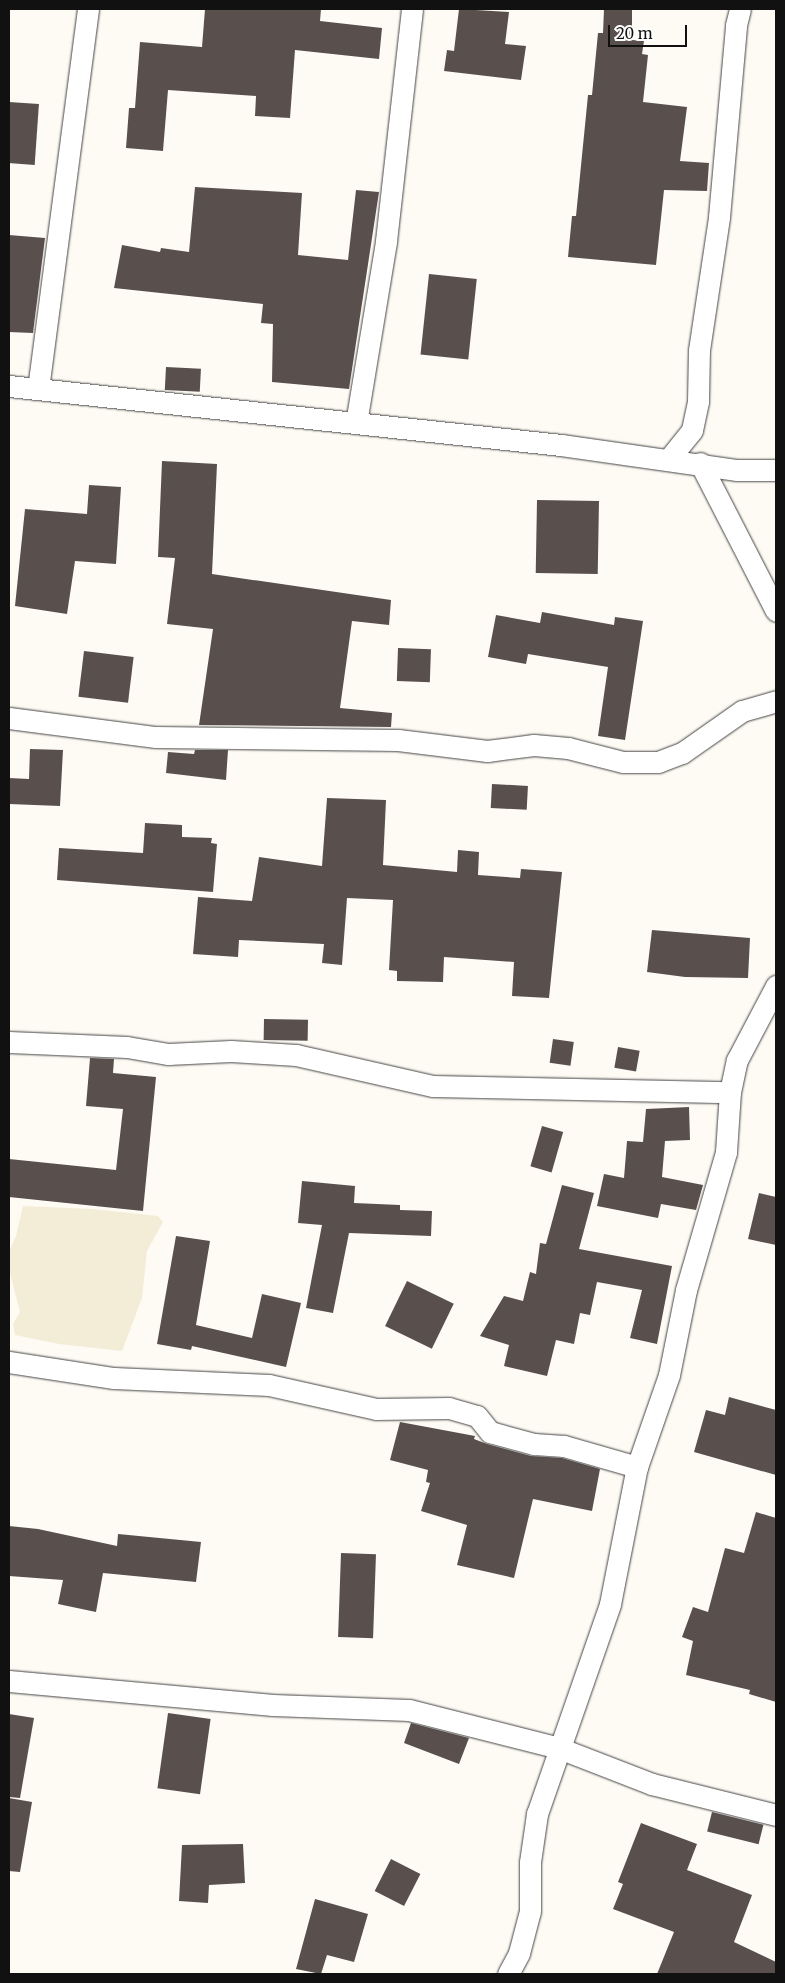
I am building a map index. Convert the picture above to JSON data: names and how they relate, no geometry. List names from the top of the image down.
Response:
{
  "scale_bar": "20 m"
}
